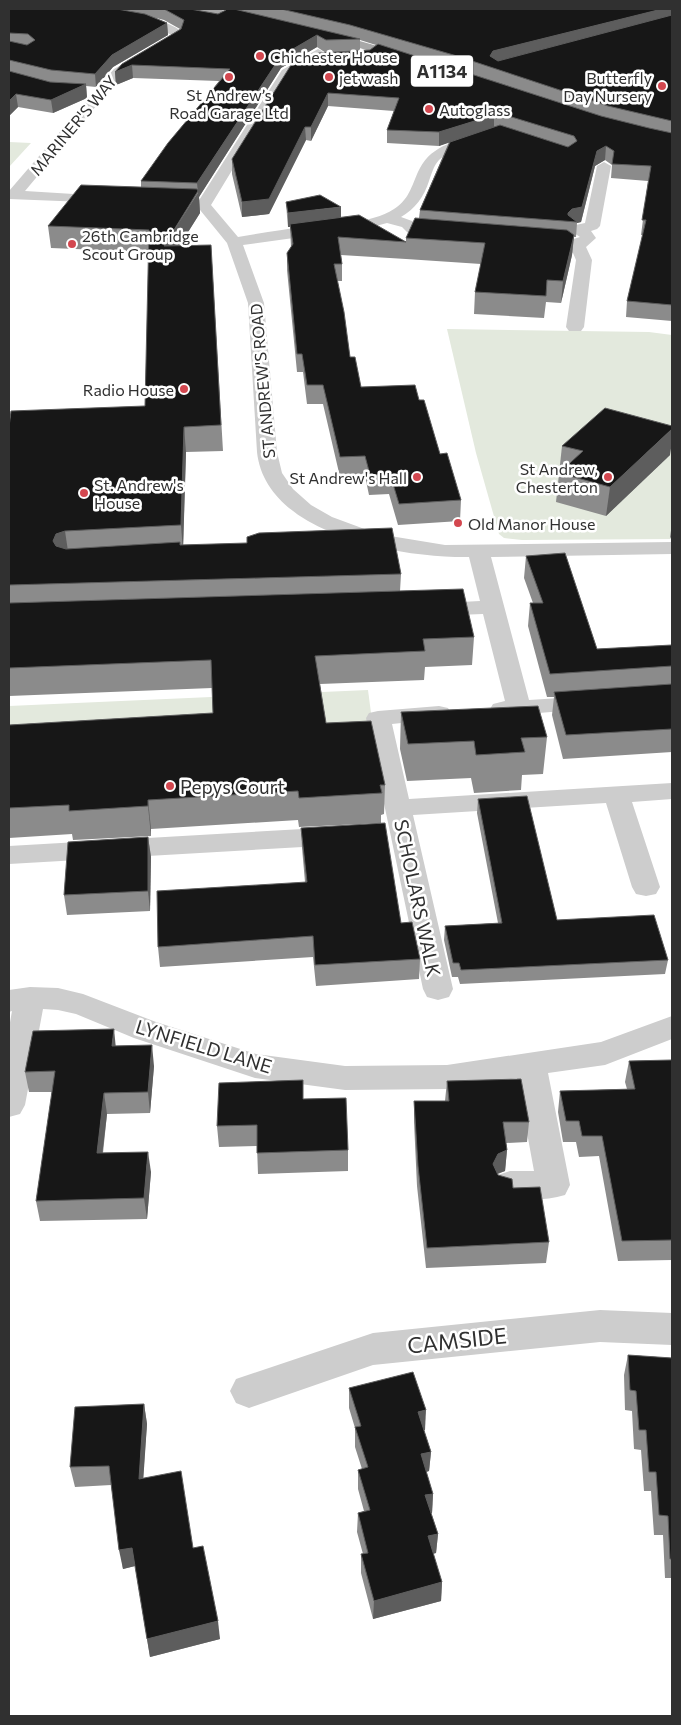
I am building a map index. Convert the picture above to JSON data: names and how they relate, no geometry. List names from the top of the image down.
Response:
{
  "streets": {
    "main road": ["A1134"],
    "street": [
      "MARINER'S WAY",
      "ST ANDREW'S ROAD",
      "SCHOLARS WALK",
      "LYNFIELD LANE",
      "CAMSIDE"
    ]
  },
  "crossings": [
    ["A1134", "ST ANDREW'S ROAD"]
  ],
  "places": [
    "Chichester House",
    "St Andrew’s Road Garage Ltd",
    "jet wash",
    "Butterfly Day Nursery",
    "Autoglass",
    "26th Cambridge Scout Group",
    "Radio House",
    "St Andrew's Hall",
    "St Andrew, Chesterton",
    "St. Andrew's House",
    "Old Manor House",
    "Pepys Court"
  ]
}
